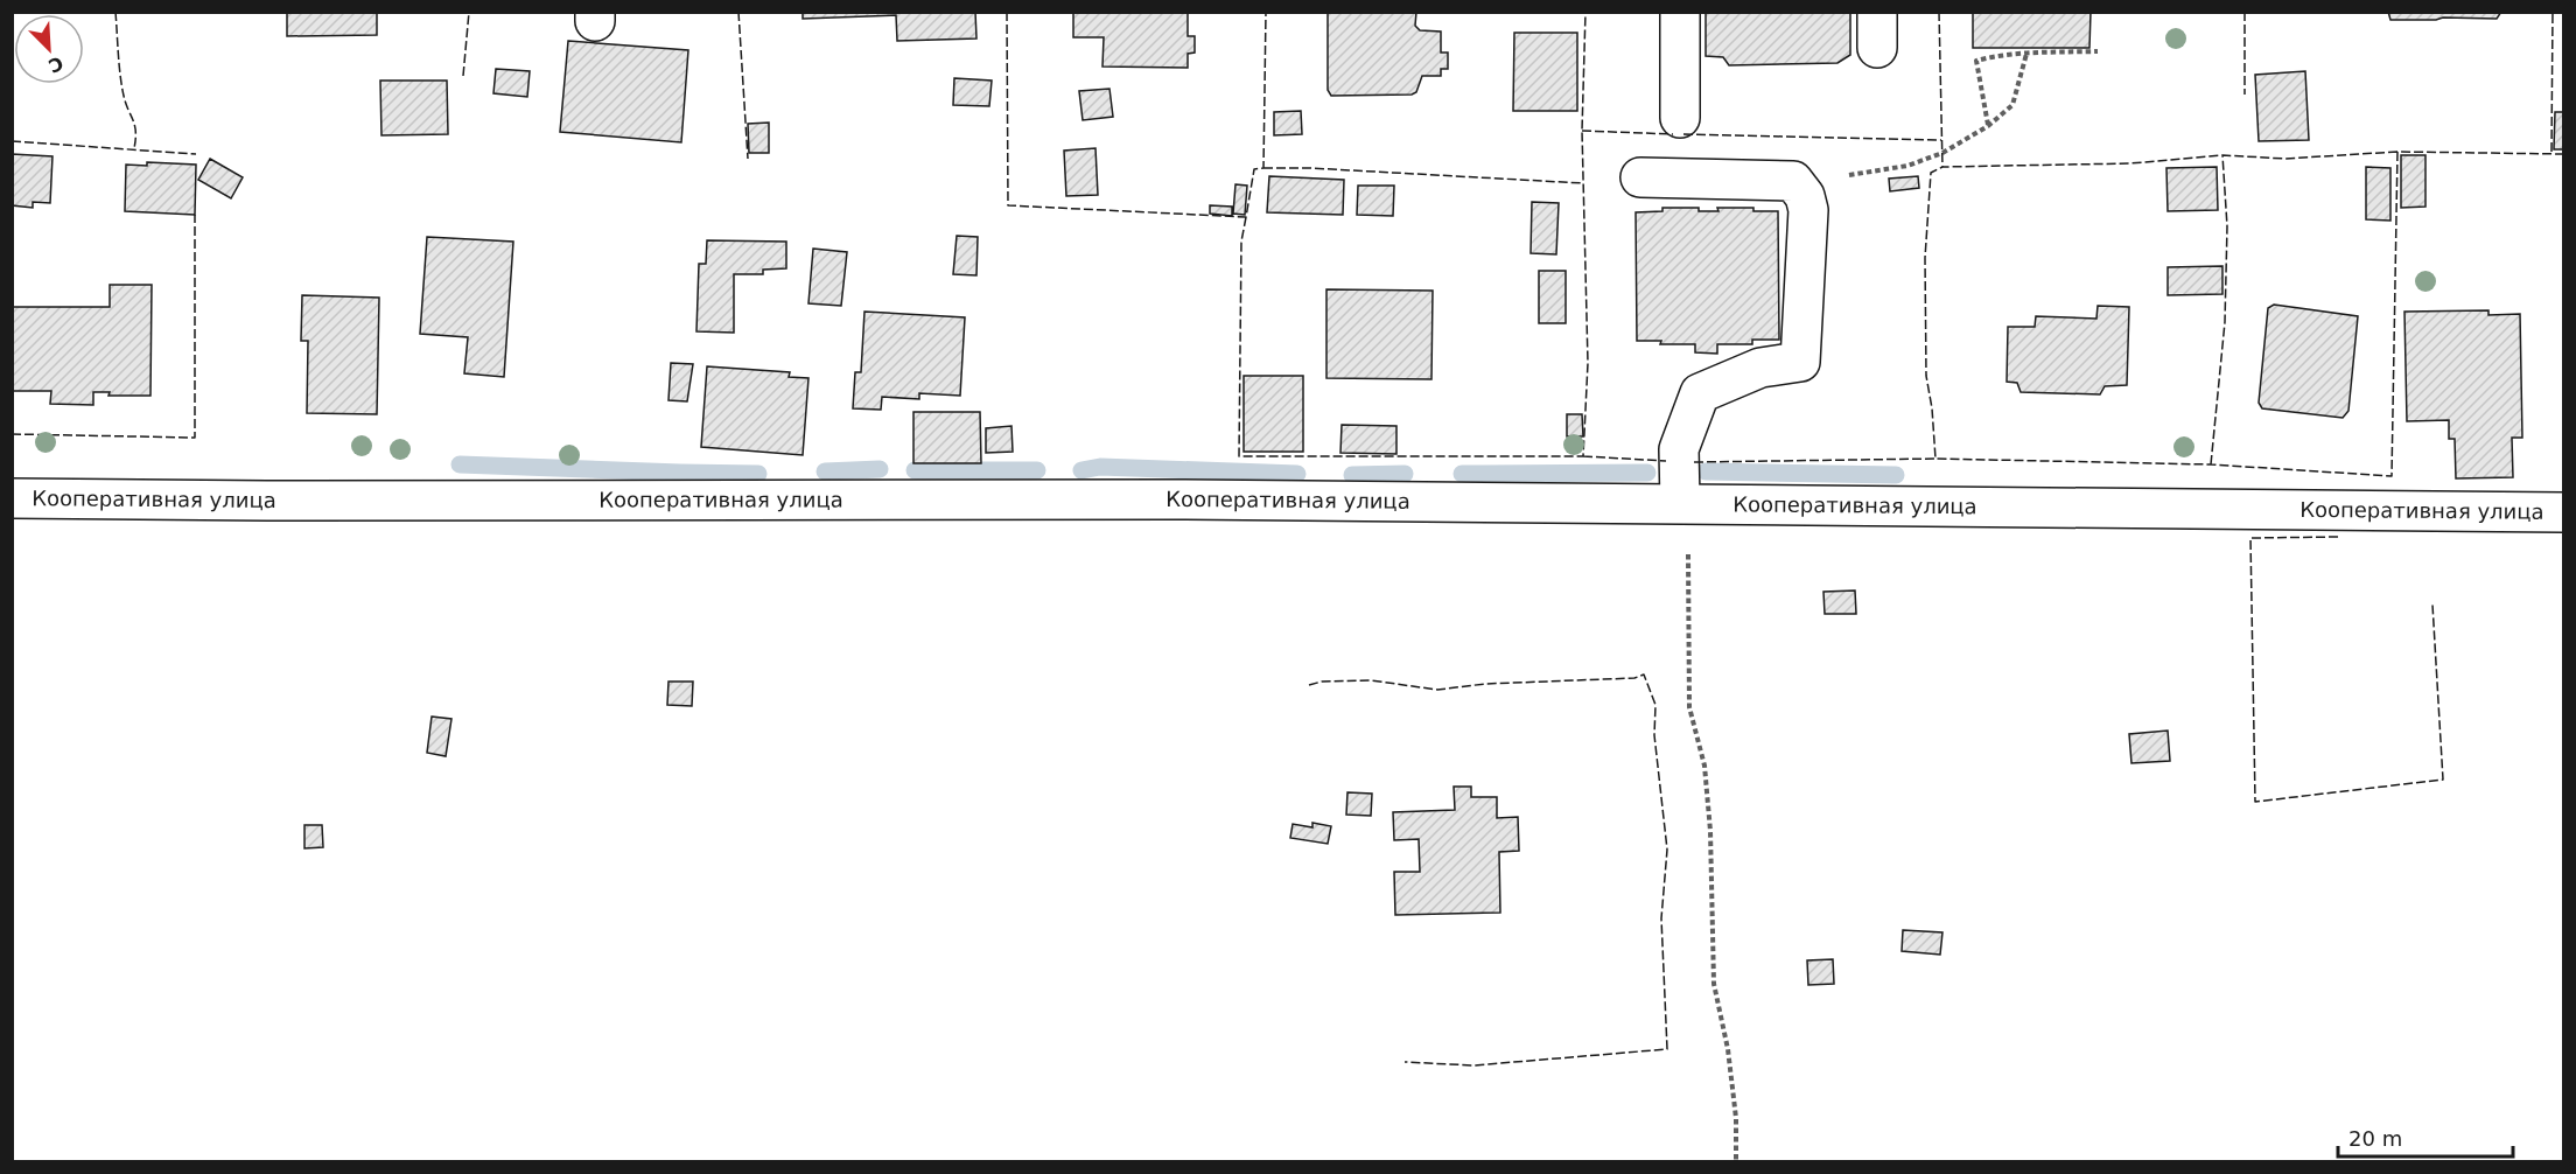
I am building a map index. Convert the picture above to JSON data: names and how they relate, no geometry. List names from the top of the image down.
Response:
{
  "streets": {
    "street": ["Кооперативная улица"]
  },
  "scale_bar": "20 m",
  "north": "bottom right"
}
